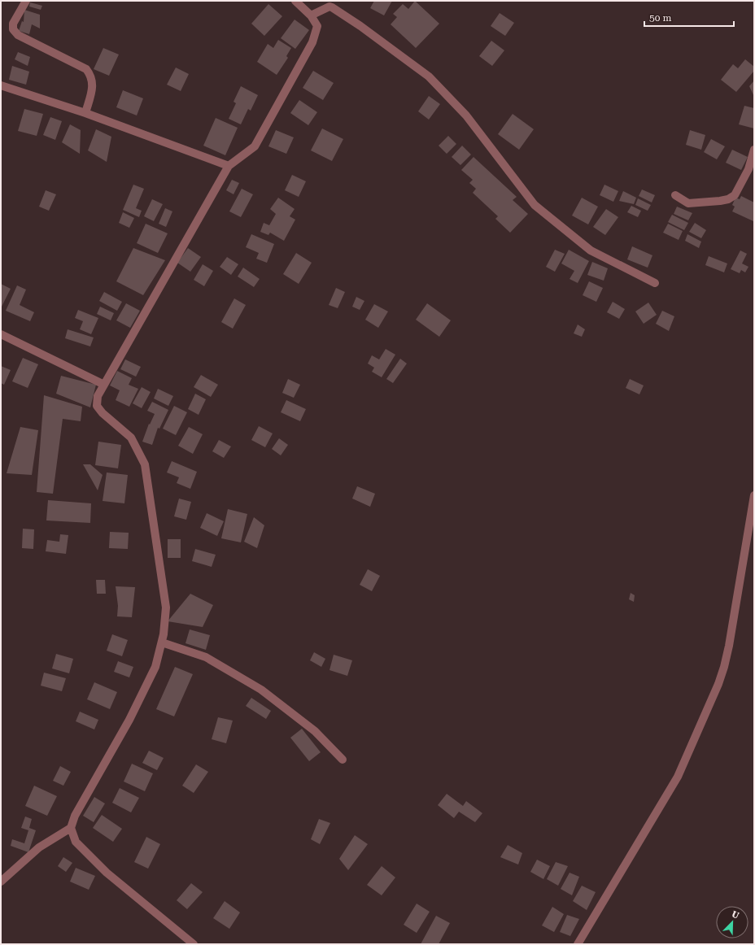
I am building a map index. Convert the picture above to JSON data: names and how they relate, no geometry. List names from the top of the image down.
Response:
{
  "scale_bar": "50 m",
  "north": "top right"
}
